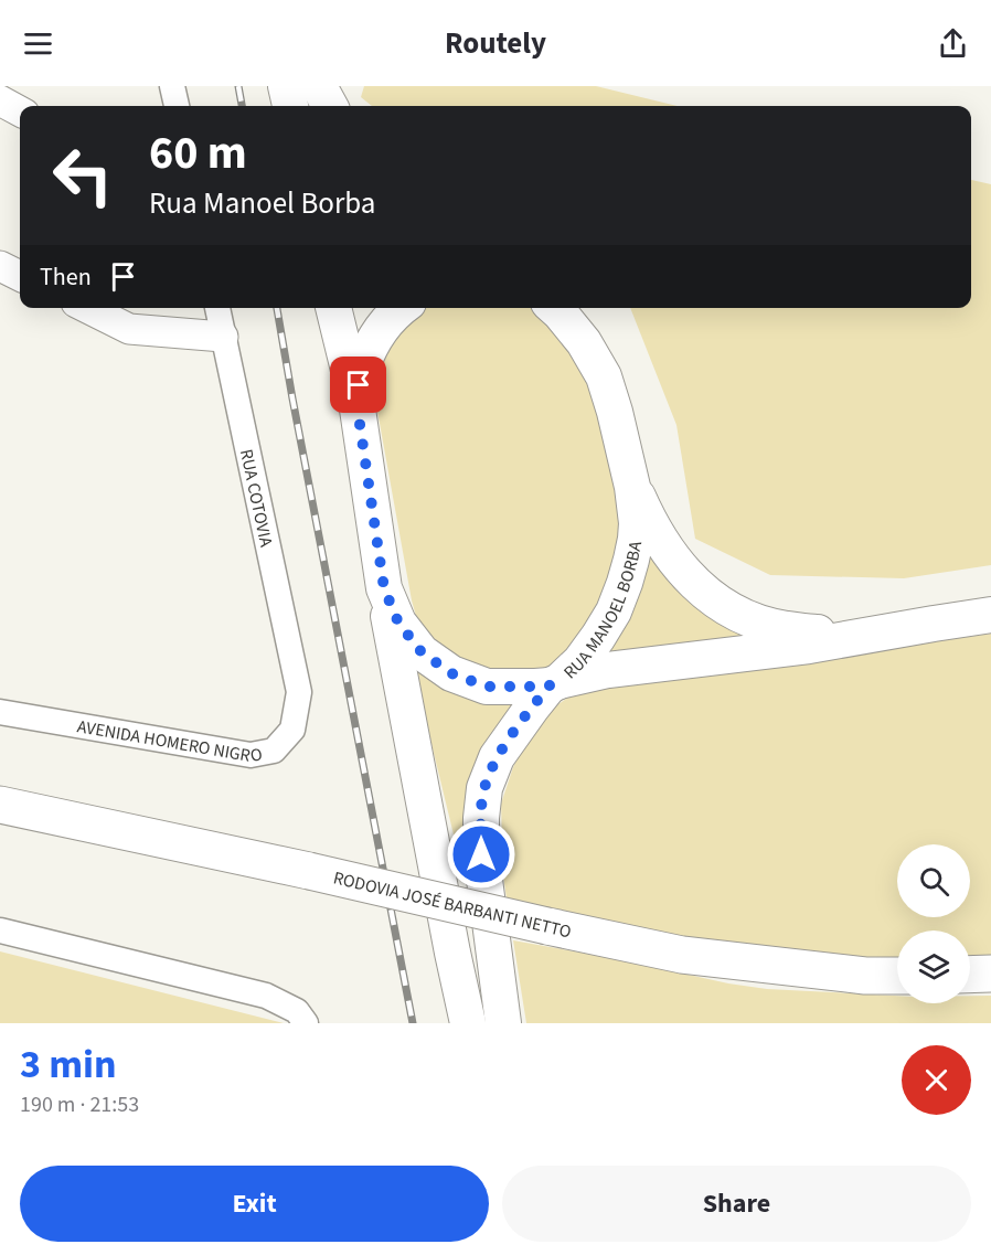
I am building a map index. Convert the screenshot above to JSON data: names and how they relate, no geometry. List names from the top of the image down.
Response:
{
  "streets": {
    "main road": ["RUA MANOEL BORBA", "RODOVIA JOSÉ BARBANTI NETTO"],
    "street": ["RUA COTOVIA", "AVENIDA HOMERO NIGRO"]
  },
  "crossings": [
    ["RUA COTOVIA", "AVENIDA HOMERO NIGRO"]
  ],
  "page": {
    "header": "Routely",
    "turn": ["60 m", "Rua Manoel Borba"],
    "then": "Then",
    "heading": ["3 min", "190 m · 21:53"],
    "buttons": ["Exit", "Share"]
  }
}
